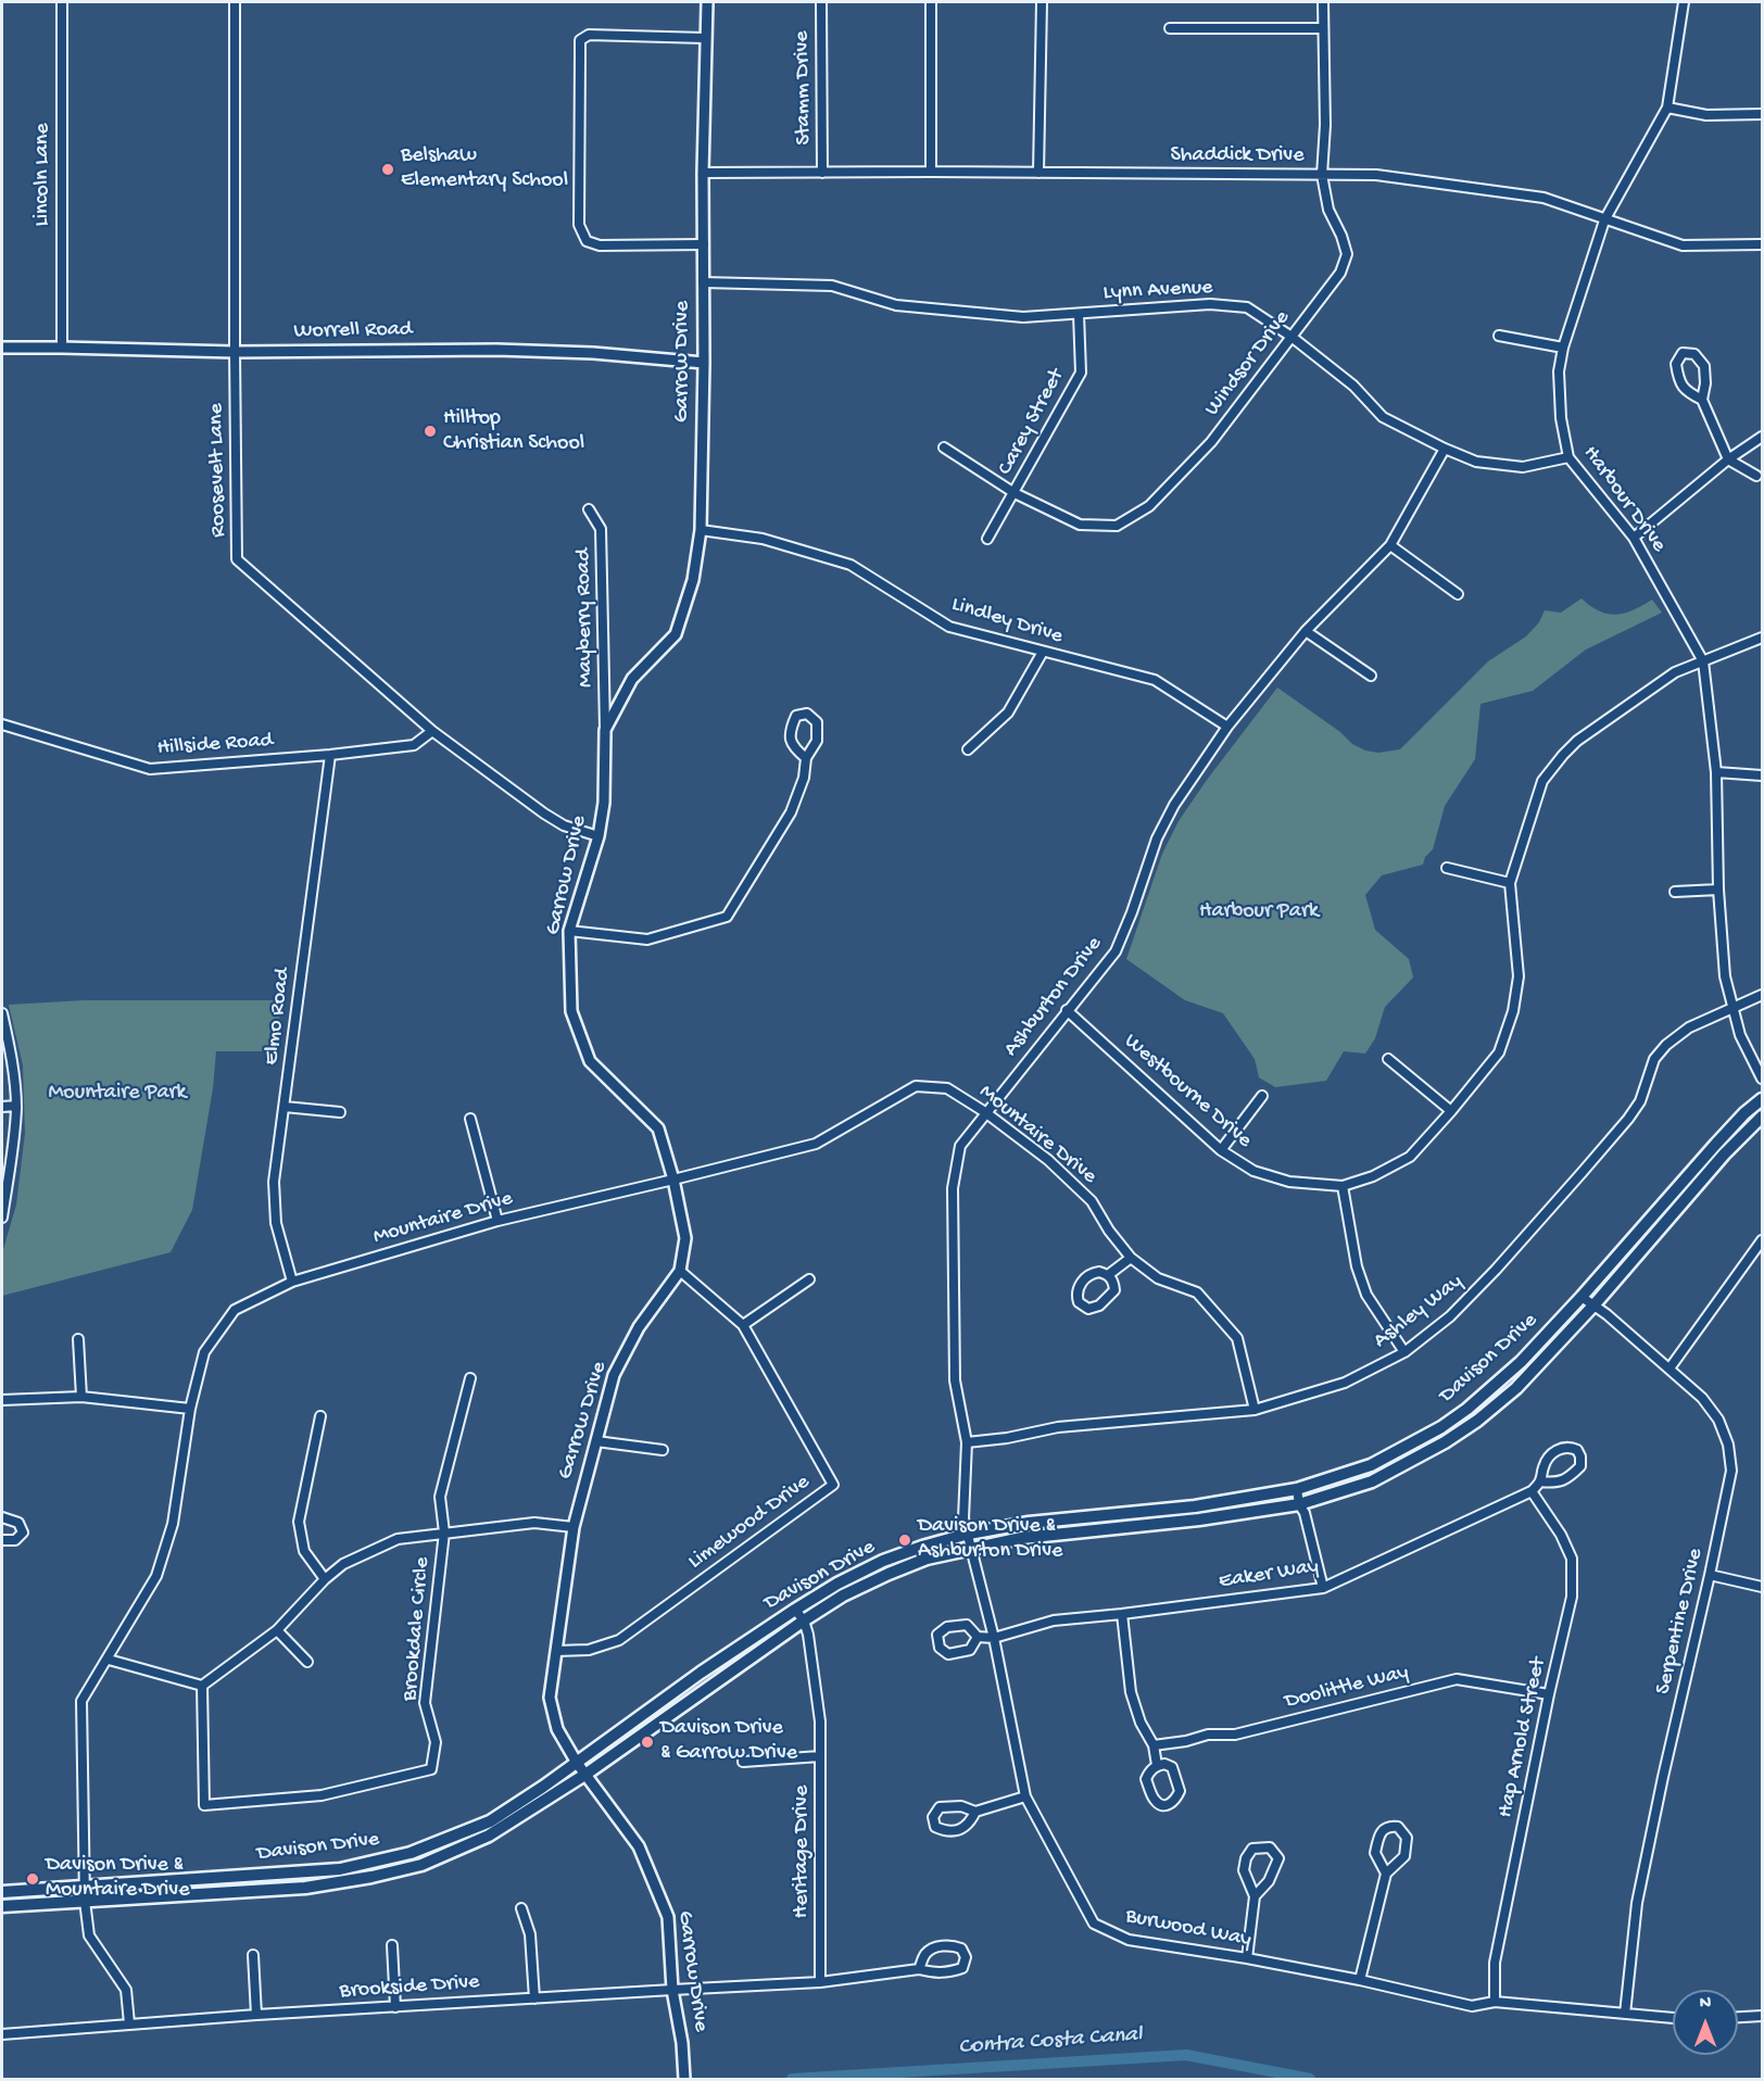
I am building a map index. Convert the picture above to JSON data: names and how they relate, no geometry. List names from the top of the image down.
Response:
{
  "streets": {
    "main road": ["Davison Drive"],
    "street": [
      "Stamm Drive",
      "Shaddick Drive",
      "Lincoln Lane",
      "Lynn Avenue",
      "Worrell Road",
      "Garrow Drive",
      "Windsor Drive",
      "Carey Street",
      "Roosevelt Lane",
      "Harbour Drive",
      "Mayberry Road",
      "Lindley Drive",
      "Hillside Road",
      "Ashburton Drive",
      "Elmo Road",
      "Westbourne Drive",
      "Mountaire Drive",
      "Ashley Way",
      "Limewood Drive",
      "Eaker Way",
      "Serpentine Drive",
      "Brookdale Circle",
      "Doolittle Way",
      "Hap Arnold Street",
      "Heritage Drive",
      "Burwood Way",
      "Brookside Drive"
    ]
  },
  "crossings": [
    ["Stamm Drive", "Shaddick Drive"],
    ["Shaddick Drive", "Garrow Drive"],
    ["Shaddick Drive", "Windsor Drive"],
    ["Shaddick Drive", "Harbour Drive"],
    ["Lincoln Lane", "Worrell Road"],
    ["Lynn Avenue", "Garrow Drive"],
    ["Lynn Avenue", "Windsor Drive"],
    ["Lynn Avenue", "Carey Street"],
    ["Lynn Avenue", "Harbour Drive"],
    ["Lynn Avenue", "Ashburton Drive"],
    ["Worrell Road", "Garrow Drive"],
    ["Worrell Road", "Roosevelt Lane"],
    ["Garrow Drive", "Roosevelt Lane"],
    ["Garrow Drive", "Mayberry Road"],
    ["Garrow Drive", "Lindley Drive"],
    ["Garrow Drive", "Mountaire Drive"],
    ["Garrow Drive", "Davison Drive"],
    ["Garrow Drive", "Limewood Drive"],
    ["Garrow Drive", "Brookside Drive"],
    ["Windsor Drive", "Carey Street"],
    ["Roosevelt Lane", "Hillside Road"],
    ["Harbour Drive", "Westbourne Drive"],
    ["Harbour Drive", "Ashley Way"],
    ["Lindley Drive", "Ashburton Drive"],
    ["Hillside Road", "Elmo Road"],
    ["Ashburton Drive", "Westbourne Drive"],
    ["Ashburton Drive", "Mountaire Drive"],
    ["Ashburton Drive", "Ashley Way"],
    ["Ashburton Drive", "Davison Drive"],
    ["Ashburton Drive", "Burwood Way"],
    ["Elmo Road", "Mountaire Drive"],
    ["Mountaire Drive", "Ashley Way"],
    ["Mountaire Drive", "Davison Drive"],
    ["Mountaire Drive", "Brookside Drive"],
    ["Davison Drive", "Serpentine Drive"],
    ["Davison Drive", "Heritage Drive"],
    ["Davison Drive", "Burwood Way"],
    ["Eaker Way", "Hap Arnold Street"],
    ["Eaker Way", "Burwood Way"],
    ["Serpentine Drive", "Burwood Way"],
    ["Doolittle Way", "Hap Arnold Street"],
    ["Hap Arnold Street", "Burwood Way"],
    ["Heritage Drive", "Brookside Drive"]
  ],
  "water": ["Contra Costa Canal"],
  "parks": ["Harbour Park", "Mountaire Park"],
  "places": [
    "Belshaw Elementary School",
    "Hilltop Christian School",
    "Davison Drive & Ashburton Drive",
    "Davison Drive & Garrow Drive",
    "Davison Drive & Mountaire Drive"
  ],
  "north": "top"
}
